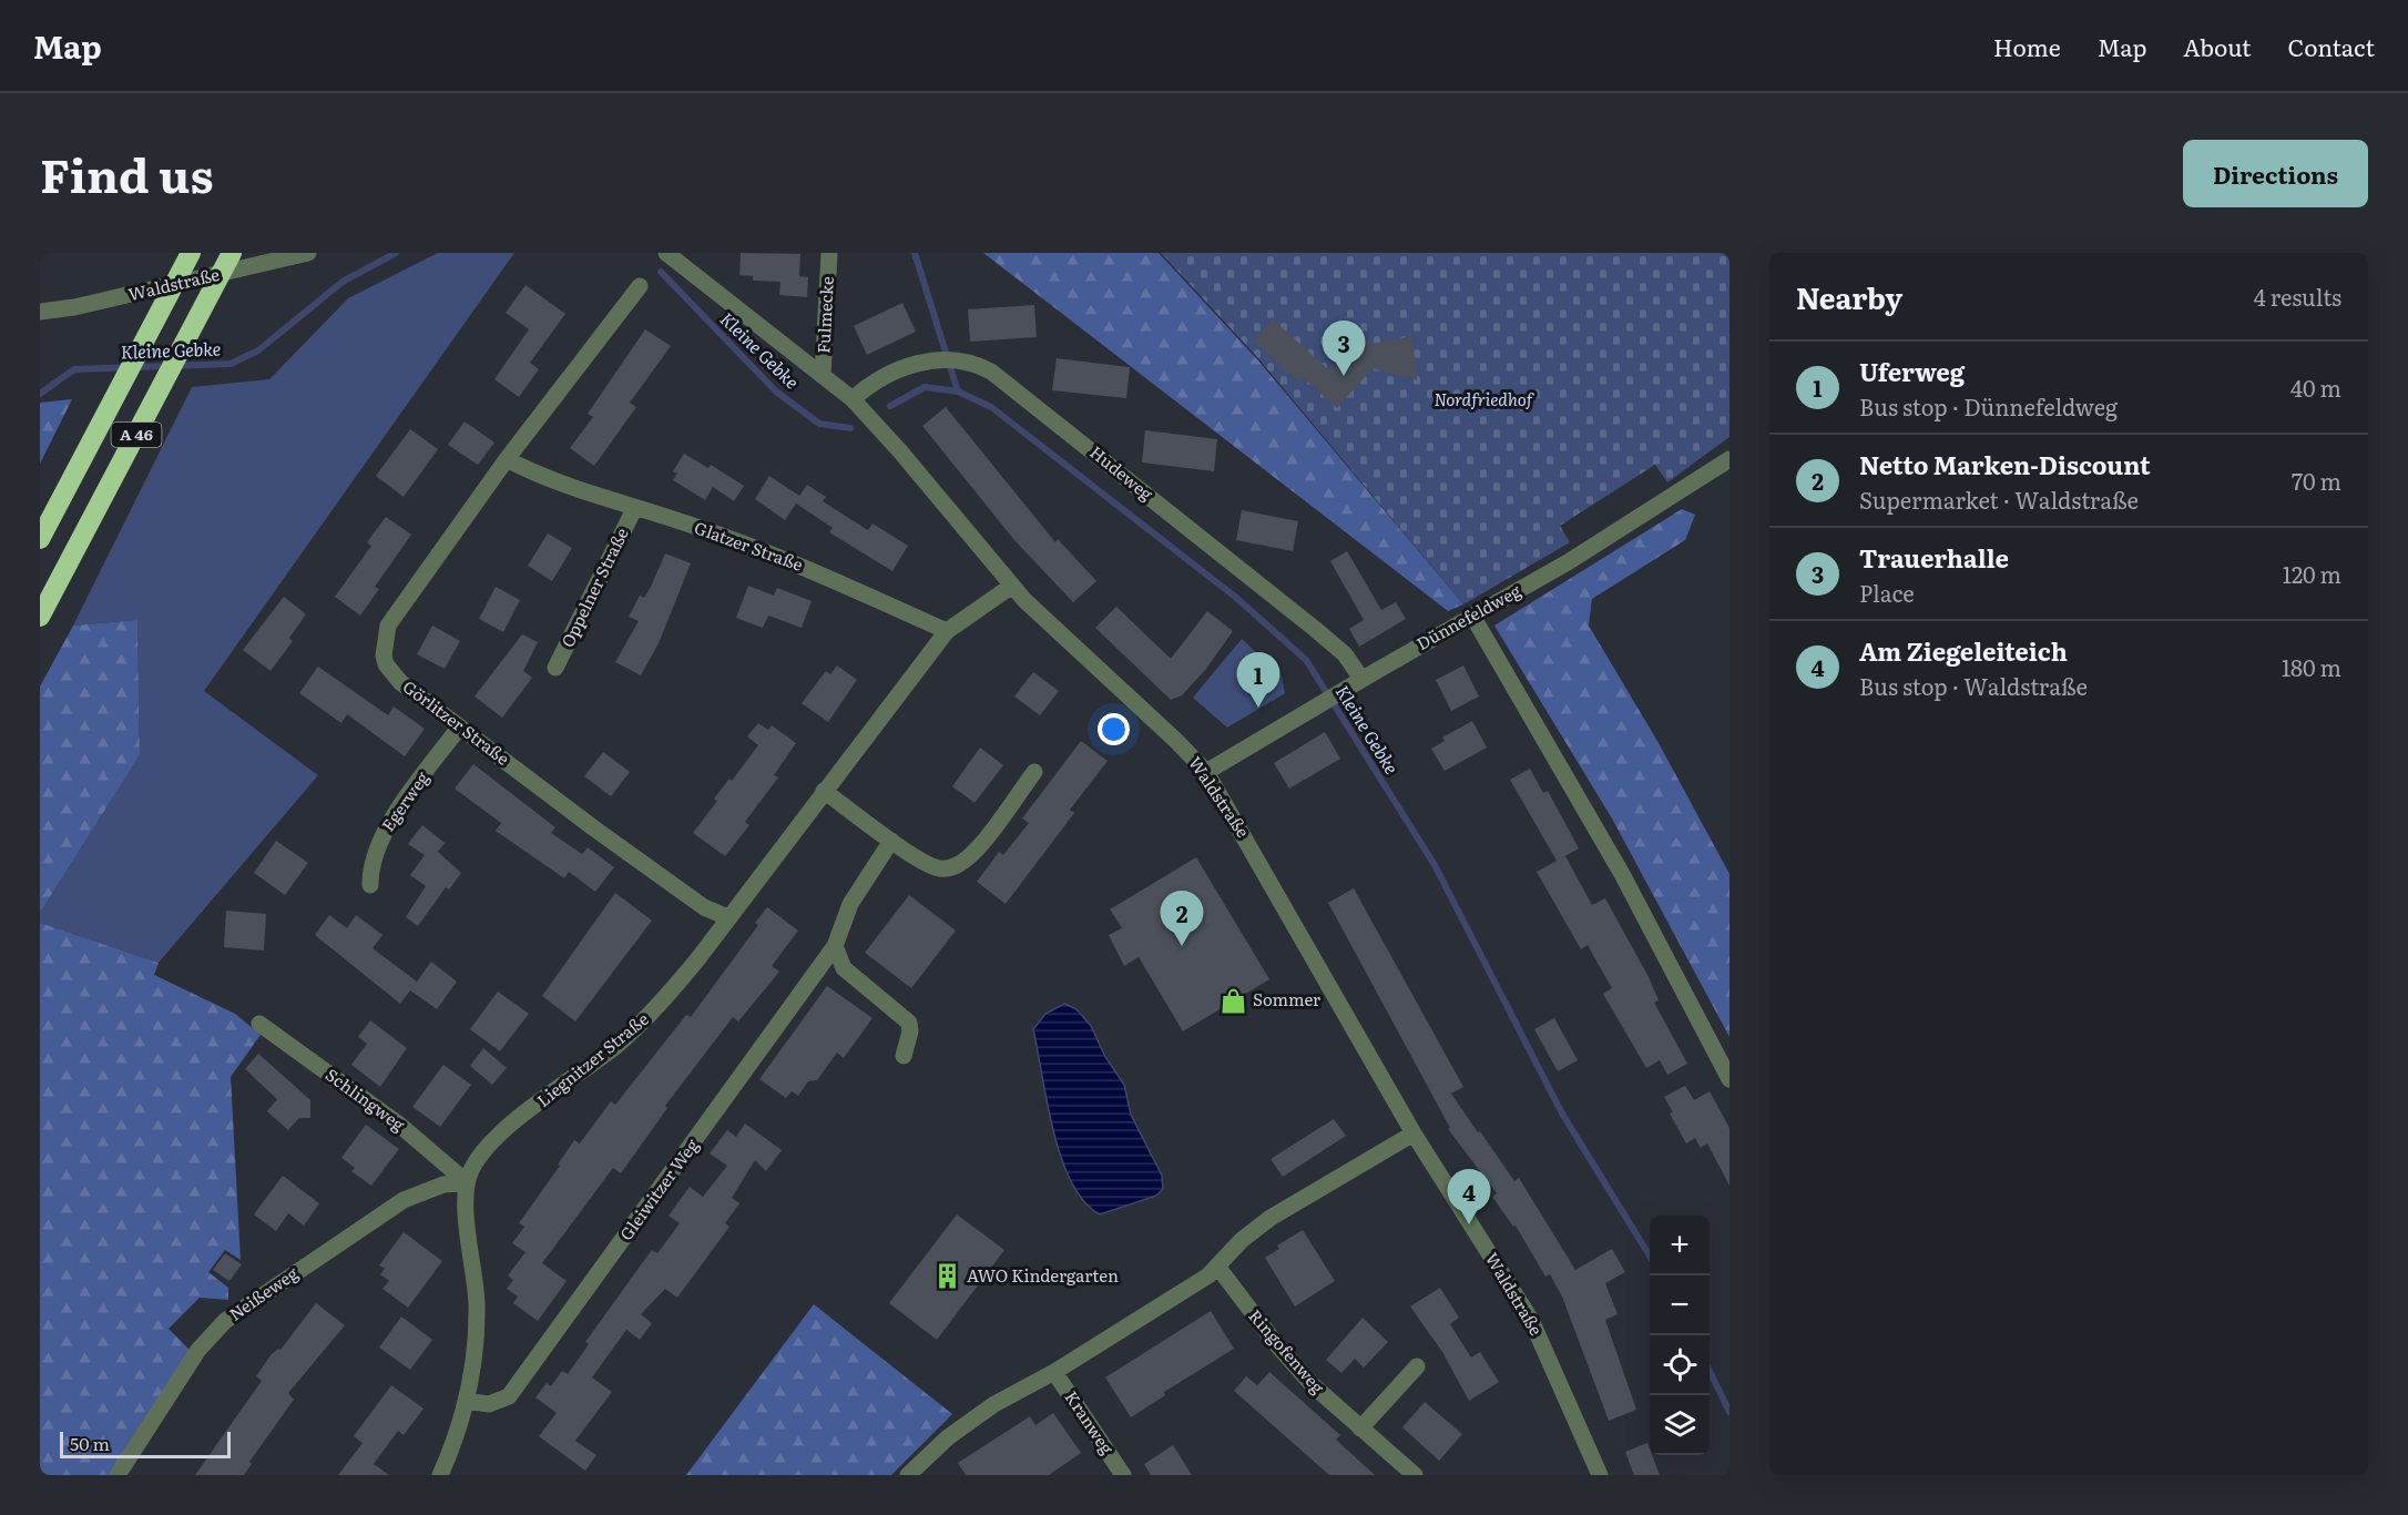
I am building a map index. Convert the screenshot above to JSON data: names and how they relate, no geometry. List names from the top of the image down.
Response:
{
  "streets": {
    "highway": ["A 46"],
    "street": [
      "Waldstraße",
      "Fulmecke",
      "Hudeweg",
      "Glatzer Straße",
      "Oppelner Straße",
      "Dünnefeldweg",
      "Görlitzer Straße",
      "Egerweg",
      "Liegnitzer Straße",
      "Schlingweg",
      "Gleiwitzer Weg",
      "Neißeweg",
      "Ringofenweg",
      "Kranweg"
    ]
  },
  "crossings": [
    ["Waldstraße", "Fulmecke"],
    ["Waldstraße", "Hudeweg"],
    ["Waldstraße", "Dünnefeldweg"],
    ["Waldstraße", "Liegnitzer Straße"],
    ["Hudeweg", "Dünnefeldweg"],
    ["Glatzer Straße", "Oppelner Straße"],
    ["Glatzer Straße", "Görlitzer Straße"],
    ["Glatzer Straße", "Liegnitzer Straße"],
    ["Görlitzer Straße", "Egerweg"],
    ["Görlitzer Straße", "Liegnitzer Straße"],
    ["Liegnitzer Straße", "Schlingweg"],
    ["Liegnitzer Straße", "Gleiwitzer Weg"],
    ["Liegnitzer Straße", "Neißeweg"],
    ["Schlingweg", "Neißeweg"]
  ],
  "water": ["Kleine Gebke"],
  "parks": ["Nordfriedhof"],
  "places": {
    "shop": ["Sommer"],
    "building": ["AWO Kindergarten"]
  },
  "scale_bar": "50 m",
  "page": {
    "header": "Map",
    "nav": [
      "Home",
      "Map",
      "About",
      "Contact"
    ],
    "title": "Find us",
    "buttons": "Directions",
    "heading": ["Nearby", "4 results"],
    "pins": [
      "3",
      "1",
      "2",
      "4"
    ],
    "list": [
      {
        "mark": "1",
        "name": "Uferweg",
        "note": "Bus stop · Dünnefeldweg",
        "value": "40 m"
      },
      {
        "mark": "2",
        "name": "Netto Marken-Discount",
        "note": "Supermarket · Waldstraße",
        "value": "70 m"
      },
      {
        "mark": "3",
        "name": "Trauerhalle",
        "note": "Place",
        "value": "120 m"
      },
      {
        "mark": "4",
        "name": "Am Ziegeleiteich",
        "note": "Bus stop · Waldstraße",
        "value": "180 m"
      }
    ],
    "map_buttons": ["+", "−"],
    "scale": "50 m"
  }
}
